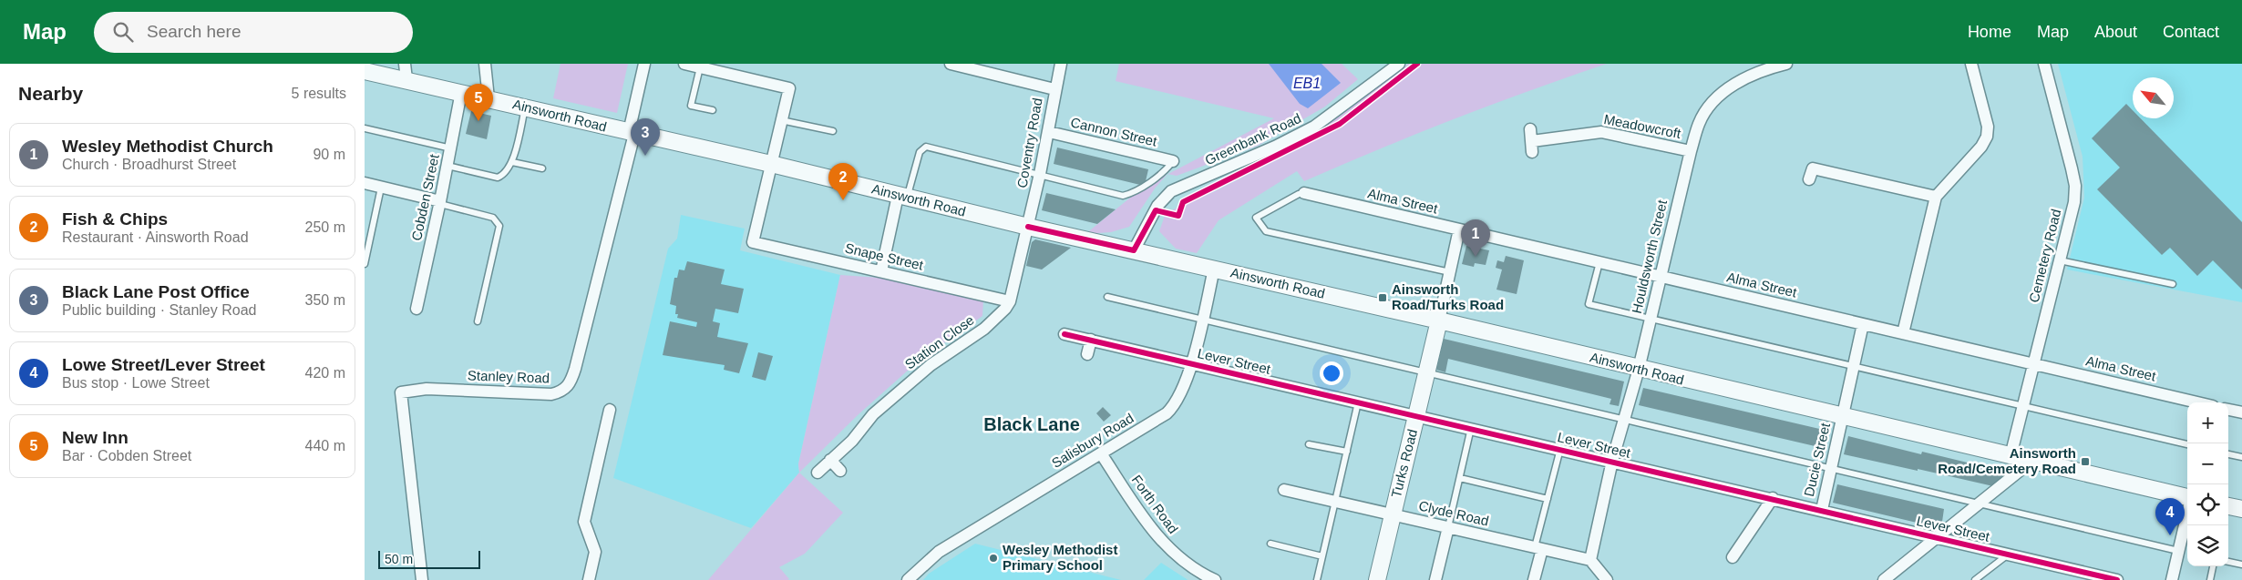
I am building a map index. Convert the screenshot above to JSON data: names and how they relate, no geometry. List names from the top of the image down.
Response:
{
  "streets": {
    "main road": ["Ainsworth Road", "Turks Road"],
    "street": [
      "Meadowcroft",
      "Cannon Street",
      "Greenbank Road",
      "Coventry Road",
      "Cobden Street",
      "Alma Street",
      "Cemetery Road",
      "Snape Street",
      "Houldsworth Street",
      "Station Close",
      "Lever Street",
      "Stanley Road",
      "Salisbury Road",
      "Ducie Street",
      "Forth Road",
      "Clyde Road"
    ]
  },
  "crossings": [
    ["Ainsworth Road", "Greenbank Road"],
    ["Ainsworth Road", "Coventry Road"],
    ["Ainsworth Road", "Cobden Street"],
    ["Ainsworth Road", "Cemetery Road"],
    ["Ainsworth Road", "Snape Street"],
    ["Ainsworth Road", "Houldsworth Street"],
    ["Ainsworth Road", "Station Close"],
    ["Ainsworth Road", "Stanley Road"],
    ["Ainsworth Road", "Salisbury Road"],
    ["Ainsworth Road", "Ducie Street"],
    ["Ainsworth Road", "Turks Road"],
    ["Meadowcroft", "Houldsworth Street"],
    ["Cannon Street", "Coventry Road"],
    ["Coventry Road", "Station Close"],
    ["Alma Street", "Cemetery Road"],
    ["Alma Street", "Houldsworth Street"],
    ["Alma Street", "Ducie Street"],
    ["Snape Street", "Station Close"],
    ["Houldsworth Street", "Lever Street"],
    ["Houldsworth Street", "Clyde Road"],
    ["Lever Street", "Salisbury Road"],
    ["Lever Street", "Ducie Street"],
    ["Lever Street", "Turks Road"],
    ["Salisbury Road", "Forth Road"],
    ["Turks Road", "Clyde Road"]
  ],
  "districts": ["Black Lane"],
  "water": ["EB1"],
  "places": {
    "transit": ["Ainsworth Road/Turks Road", "Ainsworth Road/Cemetery Road"],
    "other": ["Wesley Methodist Primary School"]
  },
  "scale_bar": "50 m",
  "north": "top left",
  "page": {
    "header": "Map",
    "search": "Search here",
    "nav": [
      "Home",
      "Map",
      "About",
      "Contact"
    ],
    "heading": ["Nearby", "5 results"],
    "pins": [
      "5",
      "3",
      "2",
      "1",
      "4"
    ],
    "list": [
      {
        "mark": "1",
        "name": "Wesley Methodist Church",
        "note": "Church · Broadhurst Street",
        "value": "90 m"
      },
      {
        "mark": "2",
        "name": "Fish & Chips",
        "note": "Restaurant · Ainsworth Road",
        "value": "250 m"
      },
      {
        "mark": "3",
        "name": "Black Lane Post Office",
        "note": "Public building · Stanley Road",
        "value": "350 m"
      },
      {
        "mark": "4",
        "name": "Lowe Street/Lever Street",
        "note": "Bus stop · Lowe Street",
        "value": "420 m"
      },
      {
        "mark": "5",
        "name": "New Inn",
        "note": "Bar · Cobden Street",
        "value": "440 m"
      }
    ],
    "map_buttons": ["+", "−"],
    "scale": "50 m"
  }
}
